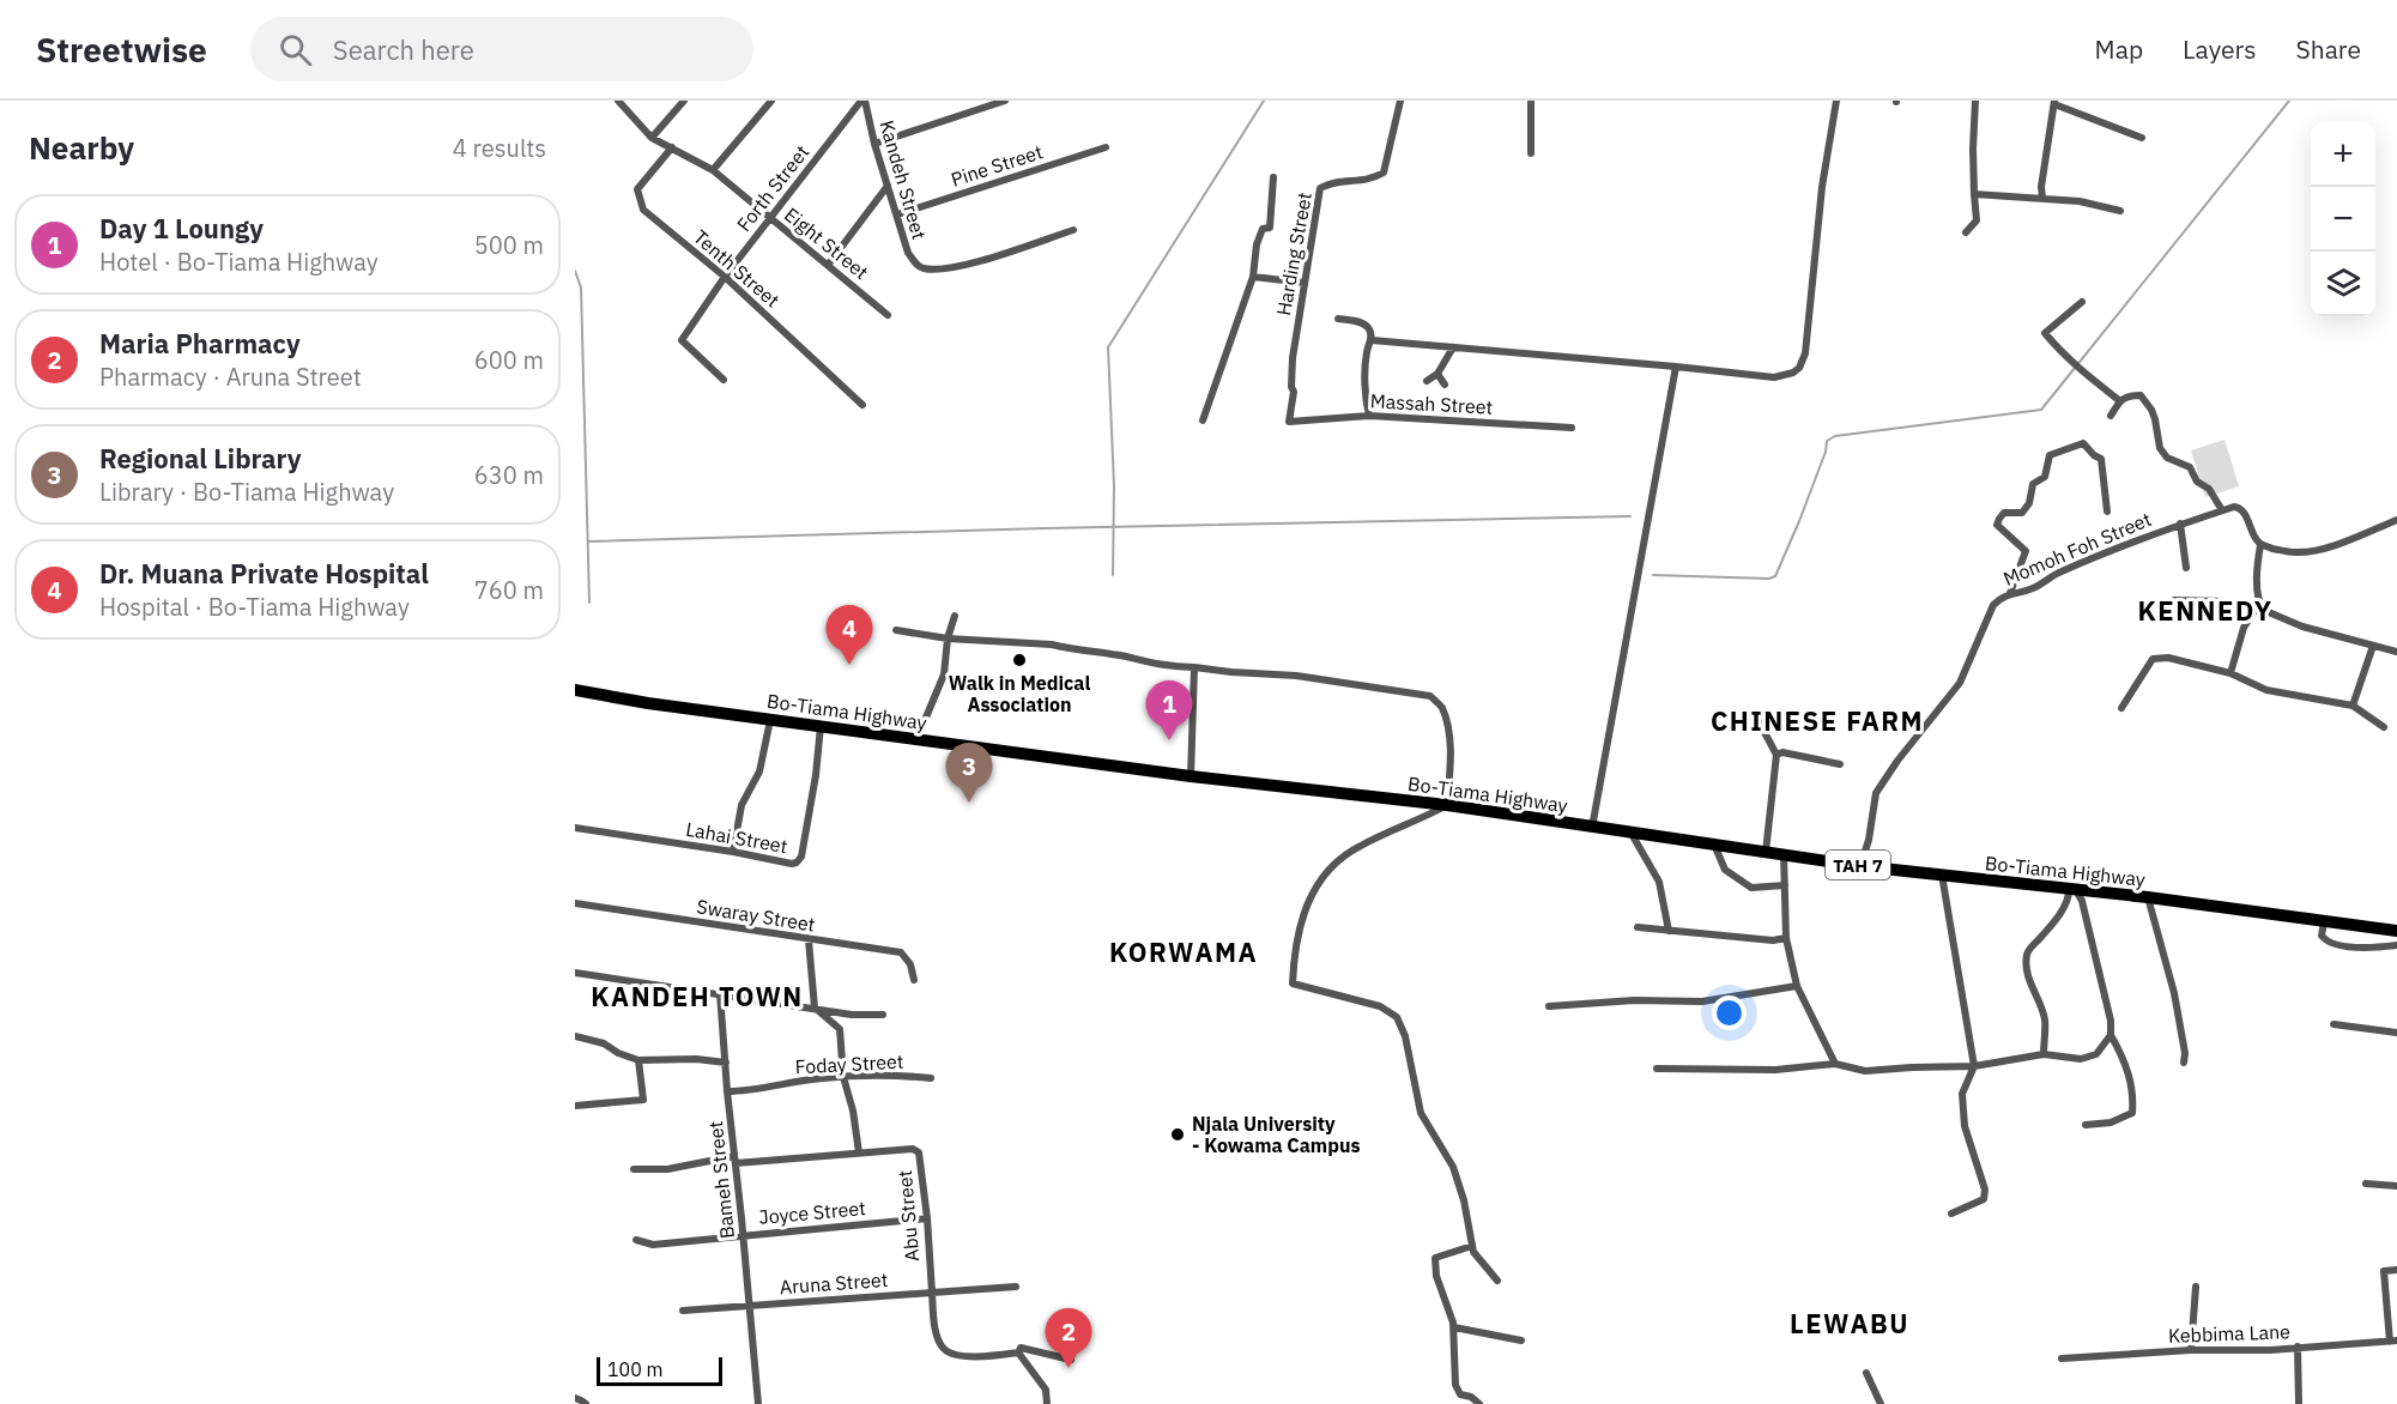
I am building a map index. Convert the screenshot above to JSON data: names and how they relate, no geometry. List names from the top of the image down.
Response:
{
  "streets": {
    "highway": ["Bo-Tiama Highway", "TAH 7"],
    "street": [
      "Pine Street",
      "Kandeh Street",
      "Forth Street",
      "Eight Street",
      "Harding Street",
      "Tenth Street",
      "Massah Street",
      "Momoh Foh Street",
      "Lahai Street",
      "Swaray Street",
      "Foday Street",
      "Bameh Street",
      "Joyce Street",
      "Abu Street",
      "Aruna Street",
      "Kebbima Lane"
    ]
  },
  "crossings": [
    ["Pine Street", "Kandeh Street"],
    ["Kandeh Street", "Forth Street"],
    ["Forth Street", "Eight Street"],
    ["Forth Street", "Tenth Street"],
    ["Eight Street", "Tenth Street"],
    ["Harding Street", "Massah Street"],
    ["Momoh Foh Street", "Bo-Tiama Highway"],
    ["Bo-Tiama Highway", "Lahai Street"],
    ["Foday Street", "Bameh Street"],
    ["Bameh Street", "Joyce Street"],
    ["Bameh Street", "Abu Street"],
    ["Bameh Street", "Aruna Street"],
    ["Joyce Street", "Abu Street"],
    ["Abu Street", "Aruna Street"]
  ],
  "districts": [
    "KENNEDY",
    "CHINESE FARM",
    "KORWAMA",
    "KANDEH TOWN",
    "LEWABU"
  ],
  "places": ["Walk in Medical Association", "Njala University - Kowama Campus"],
  "scale_bar": "100 m",
  "page": {
    "header": "Streetwise",
    "search": "Search here",
    "nav": ["Map", "Layers", "Share"],
    "heading": ["Nearby", "4 results"],
    "map_buttons": ["+", "−"],
    "list": [
      {
        "mark": "1",
        "name": "Day 1 Loungy",
        "note": "Hotel · Bo-Tiama Highway",
        "value": "500 m"
      },
      {
        "mark": "2",
        "name": "Maria Pharmacy",
        "note": "Pharmacy · Aruna Street",
        "value": "600 m"
      },
      {
        "mark": "3",
        "name": "Regional Library",
        "note": "Library · Bo-Tiama Highway",
        "value": "630 m"
      },
      {
        "mark": "4",
        "name": "Dr. Muana Private Hospital",
        "note": "Hospital · Bo-Tiama Highway",
        "value": "760 m"
      }
    ],
    "pins": [
      "4",
      "1",
      "3",
      "2"
    ],
    "scale": "100 m"
  }
}
